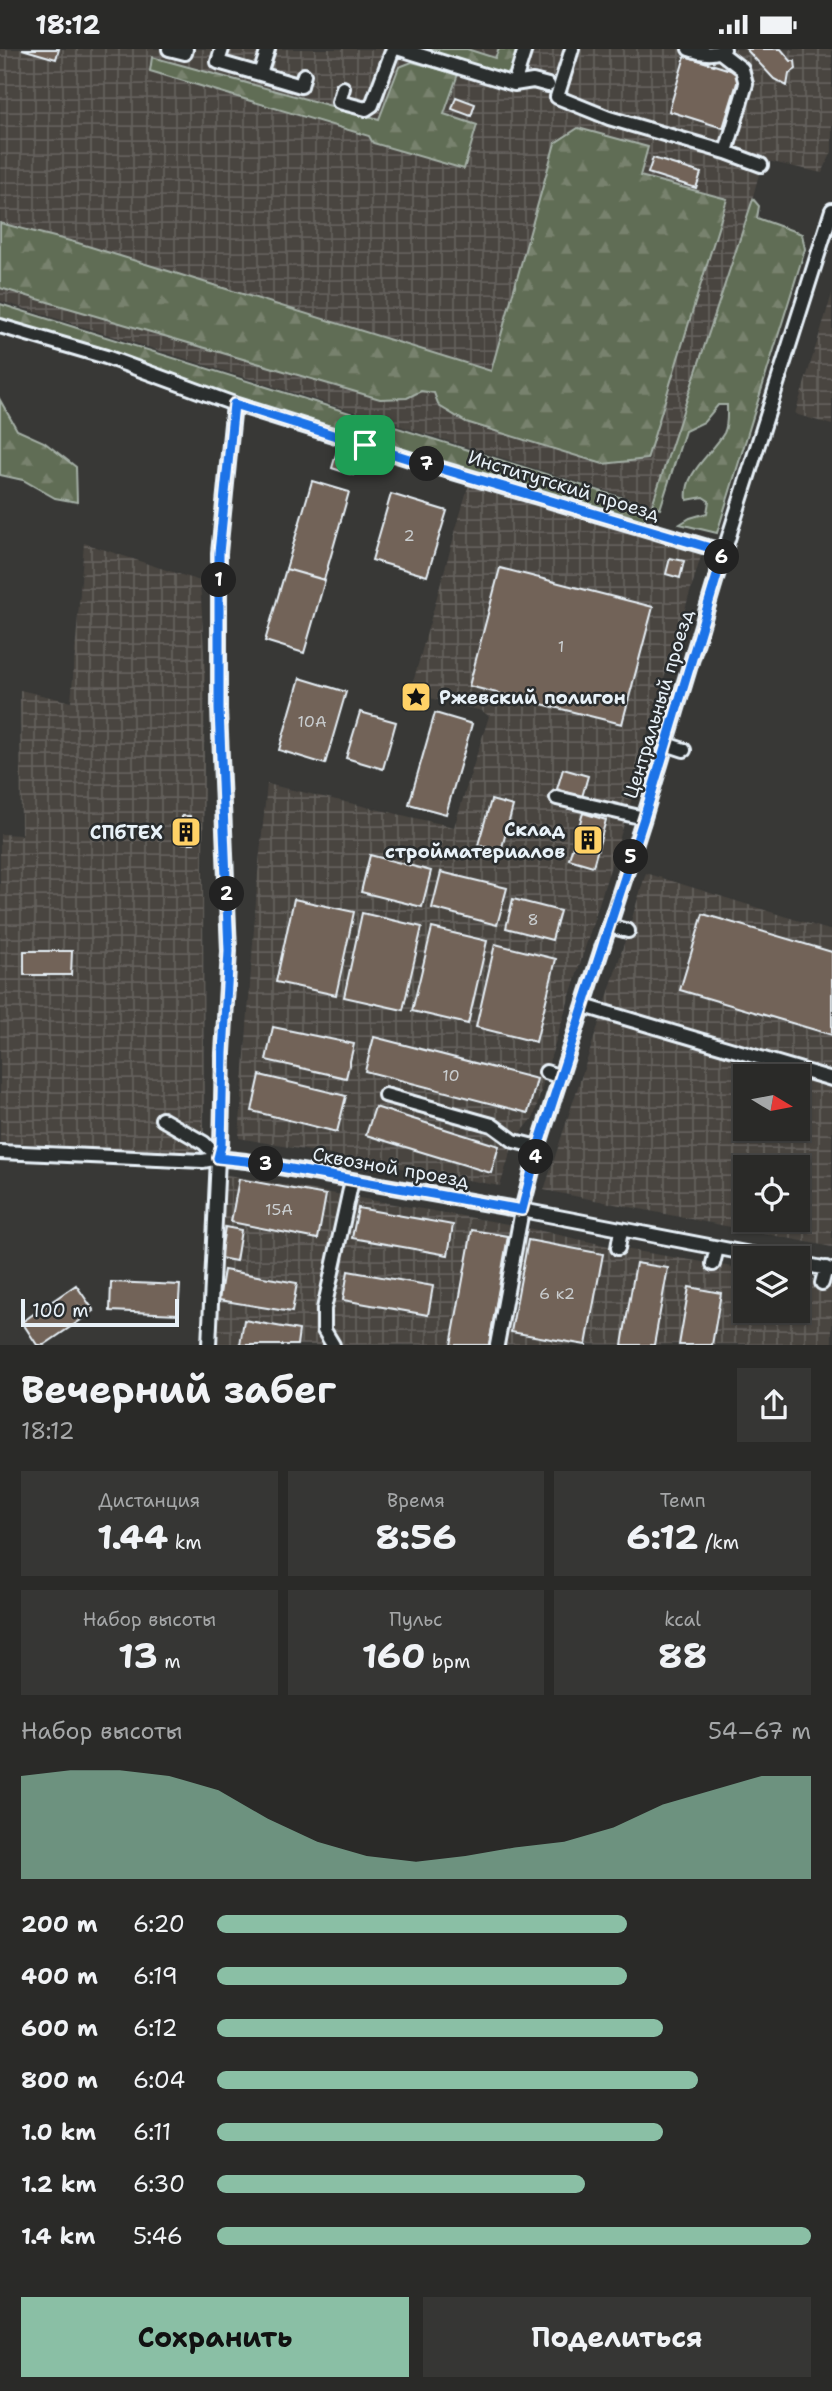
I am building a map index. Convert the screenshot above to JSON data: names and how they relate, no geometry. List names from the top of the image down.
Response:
{
  "streets": {
    "street": ["Институтский проезд", "Центральный проезд", "Сквозной проезд"]
  },
  "crossings": [
    ["Институтский проезд", "Центральный проезд"],
    ["Центральный проезд", "Сквозной проезд"]
  ],
  "places": {
    "place": ["Ржевский полигон"],
    "building": ["СПбТЕХ", "Склад стройматериалов"]
  },
  "house_numbers": [
    "2",
    "1",
    "10А",
    "8",
    "10",
    "15А",
    "6 к2"
  ],
  "scale_bar": "100 m",
  "north": "right",
  "page": {
    "status": "18:12",
    "pins": [
      "7",
      "6",
      "1",
      "5",
      "2",
      "4",
      "3"
    ],
    "scale": "100 m",
    "heading": ["Вечерний забег", "18:12"],
    "stats": [
      ["Дистанция", "1.44 km"],
      ["Время", "8:56"],
      ["Темп", "6:12 /km"],
      ["Набор высоты", "13 m"],
      ["Пульс", "160 bpm"],
      ["kcal", "88"]
    ],
    "chart": ["Набор высоты", "54–67 m"],
    "list": [
      {
        "name": "200 m",
        "note": "6:20"
      },
      {
        "name": "400 m",
        "note": "6:19"
      },
      {
        "name": "600 m",
        "note": "6:12"
      },
      {
        "name": "800 m",
        "note": "6:04"
      },
      {
        "name": "1.0 km",
        "note": "6:11"
      },
      {
        "name": "1.2 km",
        "note": "6:30"
      },
      {
        "name": "1.4 km",
        "note": "5:46"
      }
    ],
    "buttons": ["Сохранить", "Поделиться"]
  }
}
